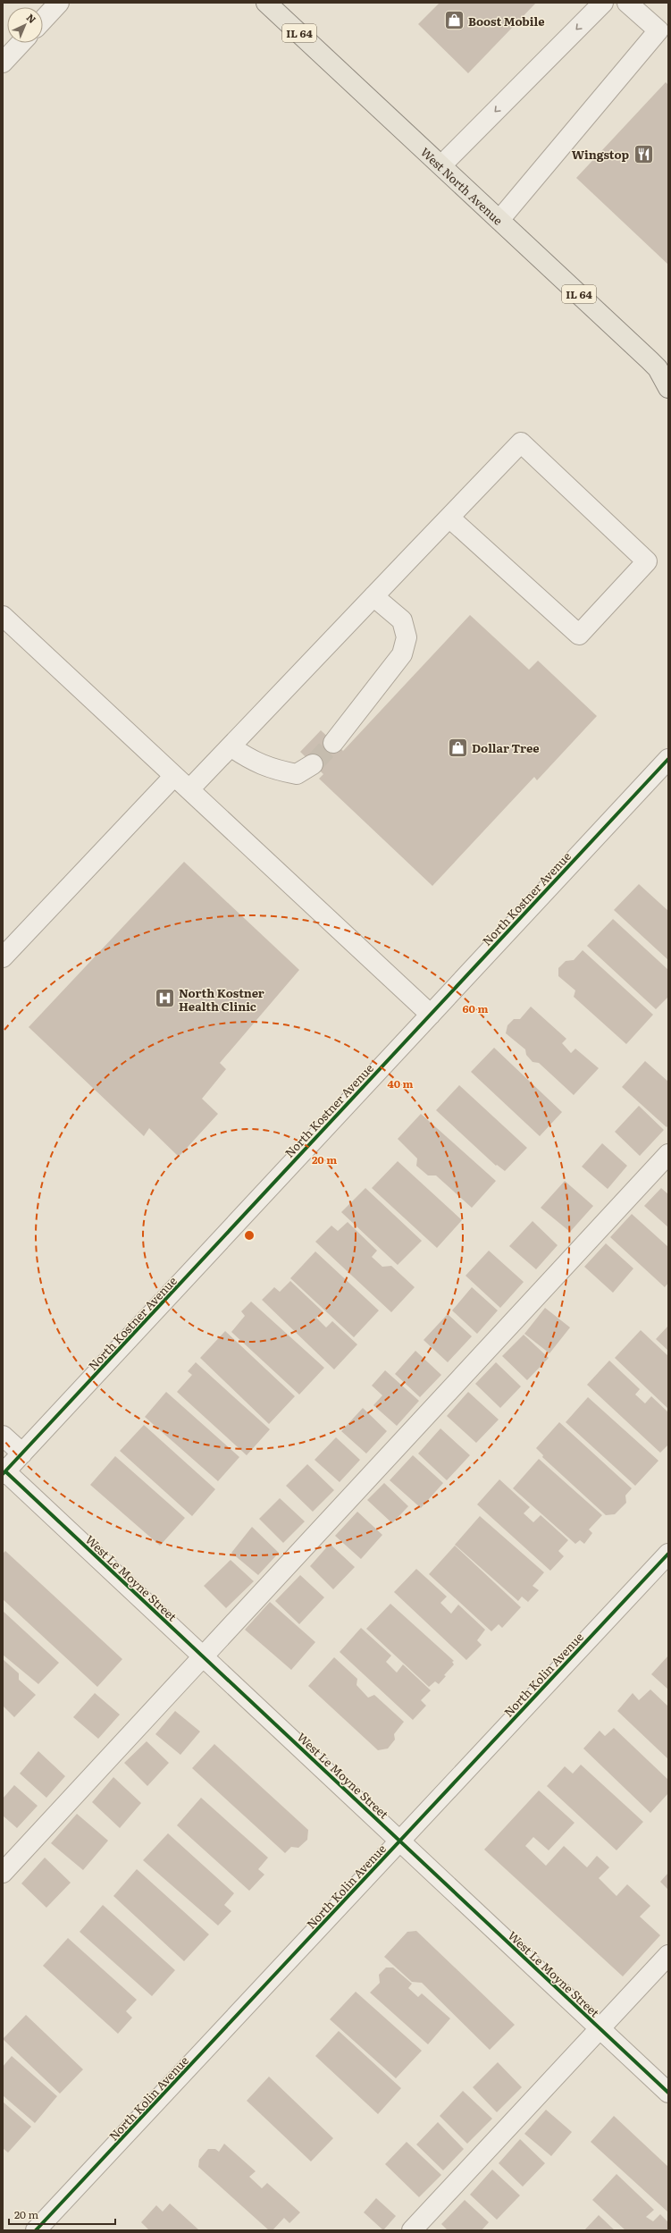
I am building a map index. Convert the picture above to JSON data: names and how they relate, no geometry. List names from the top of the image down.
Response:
{
  "streets": {
    "main road": ["IL 64", "West North Avenue"],
    "street": ["North Kostner Avenue", "West Le Moyne Street", "North Kolin Avenue"]
  },
  "crossings": [
    ["North Kostner Avenue", "West Le Moyne Street"],
    ["West Le Moyne Street", "North Kolin Avenue"]
  ],
  "places": {
    "shop": ["Boost Mobile", "Dollar Tree"],
    "restaurant": ["Wingstop"],
    "hospital": ["North Kostner Health Clinic"]
  },
  "scale_bar": "20 m",
  "north": "top right",
  "rings": ["60 m", "40 m", "20 m"]
}
